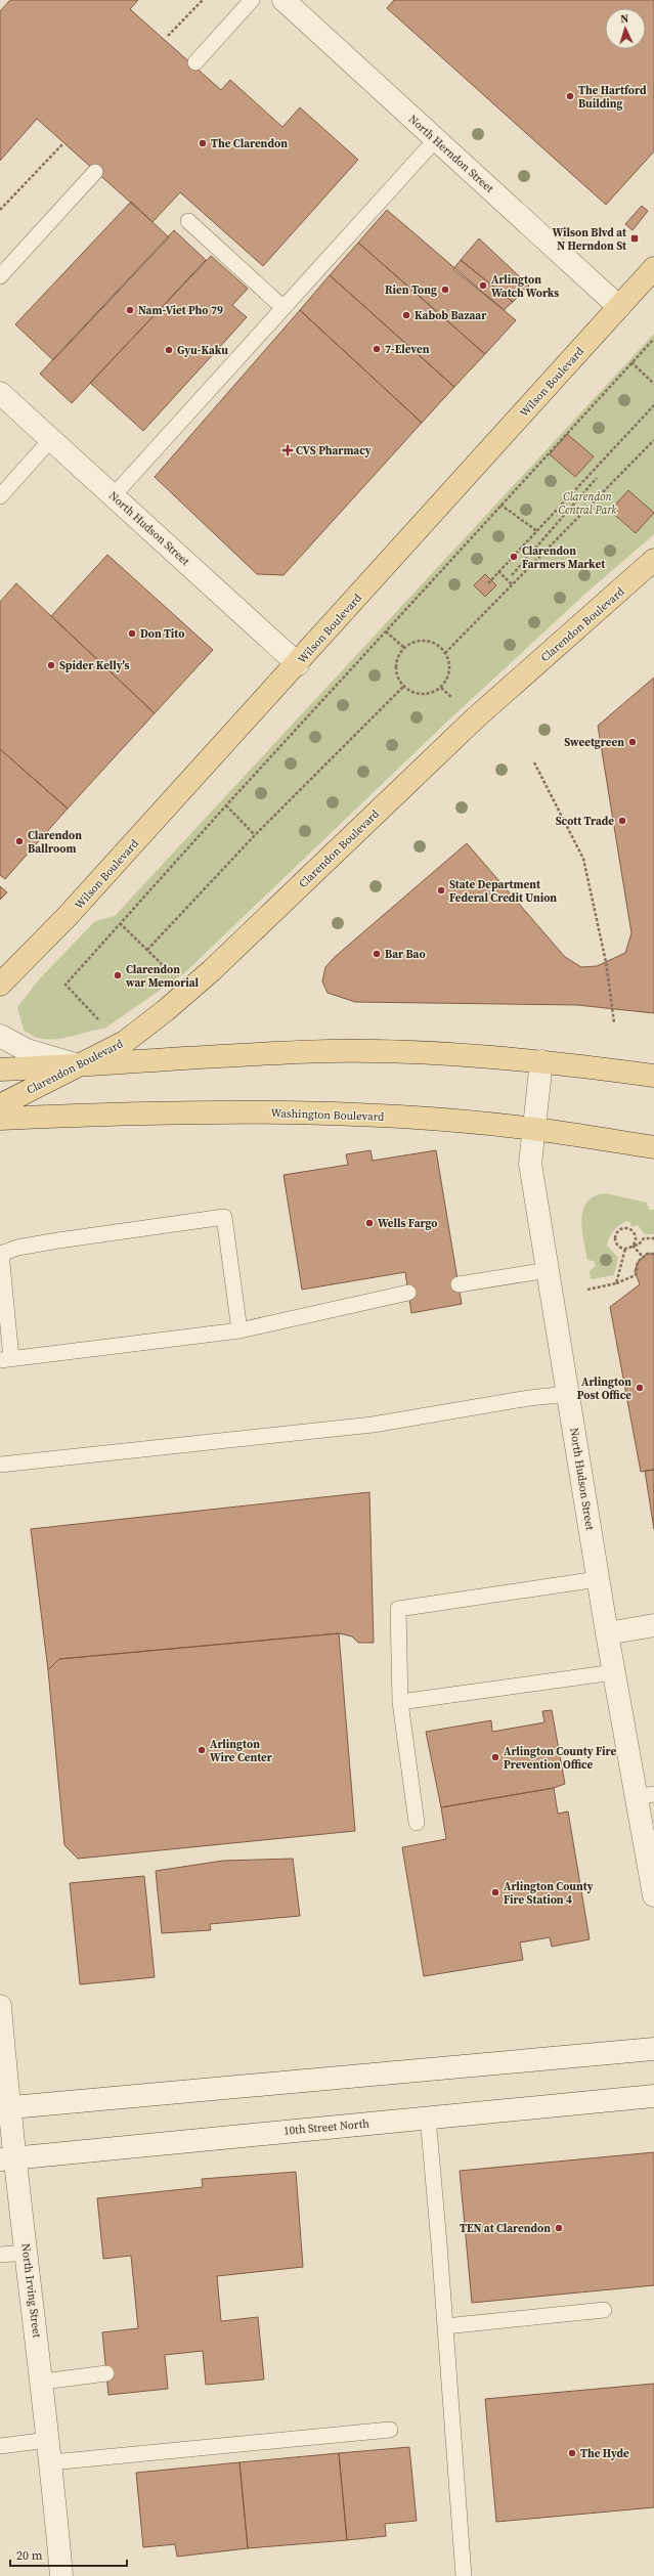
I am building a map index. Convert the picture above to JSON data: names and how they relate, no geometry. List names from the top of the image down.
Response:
{
  "streets": {
    "main road": ["Wilson Boulevard", "Clarendon Boulevard", "Washington Boulevard"],
    "street": [
      "North Herndon Street",
      "North Hudson Street",
      "10th Street North",
      "North Irving Street"
    ]
  },
  "crossings": [
    ["North Herndon Street", "Wilson Boulevard"],
    ["Wilson Boulevard", "North Hudson Street"],
    ["North Hudson Street", "Washington Boulevard"],
    ["10th Street North", "North Irving Street"]
  ],
  "parks": ["Clarendon Central Park"],
  "places": {
    "other": [
      "The Hartford Building",
      "The Clarendon",
      "Arlington Watch Works",
      "Rien Tong",
      "Nam-Viet Pho 79",
      "Kabob Bazaar",
      "7-Eleven",
      "Gyu-Kaku",
      "Clarendon Farmers Market",
      "Don Tito",
      "Spider Kelly's",
      "Sweetgreen",
      "Scott Trade",
      "Clarendon Ballroom",
      "State Department Federal Credit Union",
      "Bar Bao",
      "Clarendon war Memorial",
      "Wells Fargo",
      "Arlington Post Office",
      "Arlington Wire Center",
      "Arlington County Fire Prevention Office",
      "Arlington County Fire Station 4",
      "TEN at Clarendon",
      "The Hyde"
    ],
    "transit": ["Wilson Blvd at N Herndon St"],
    "health": ["CVS Pharmacy"]
  },
  "scale_bar": "20 m",
  "north": "top"
}
